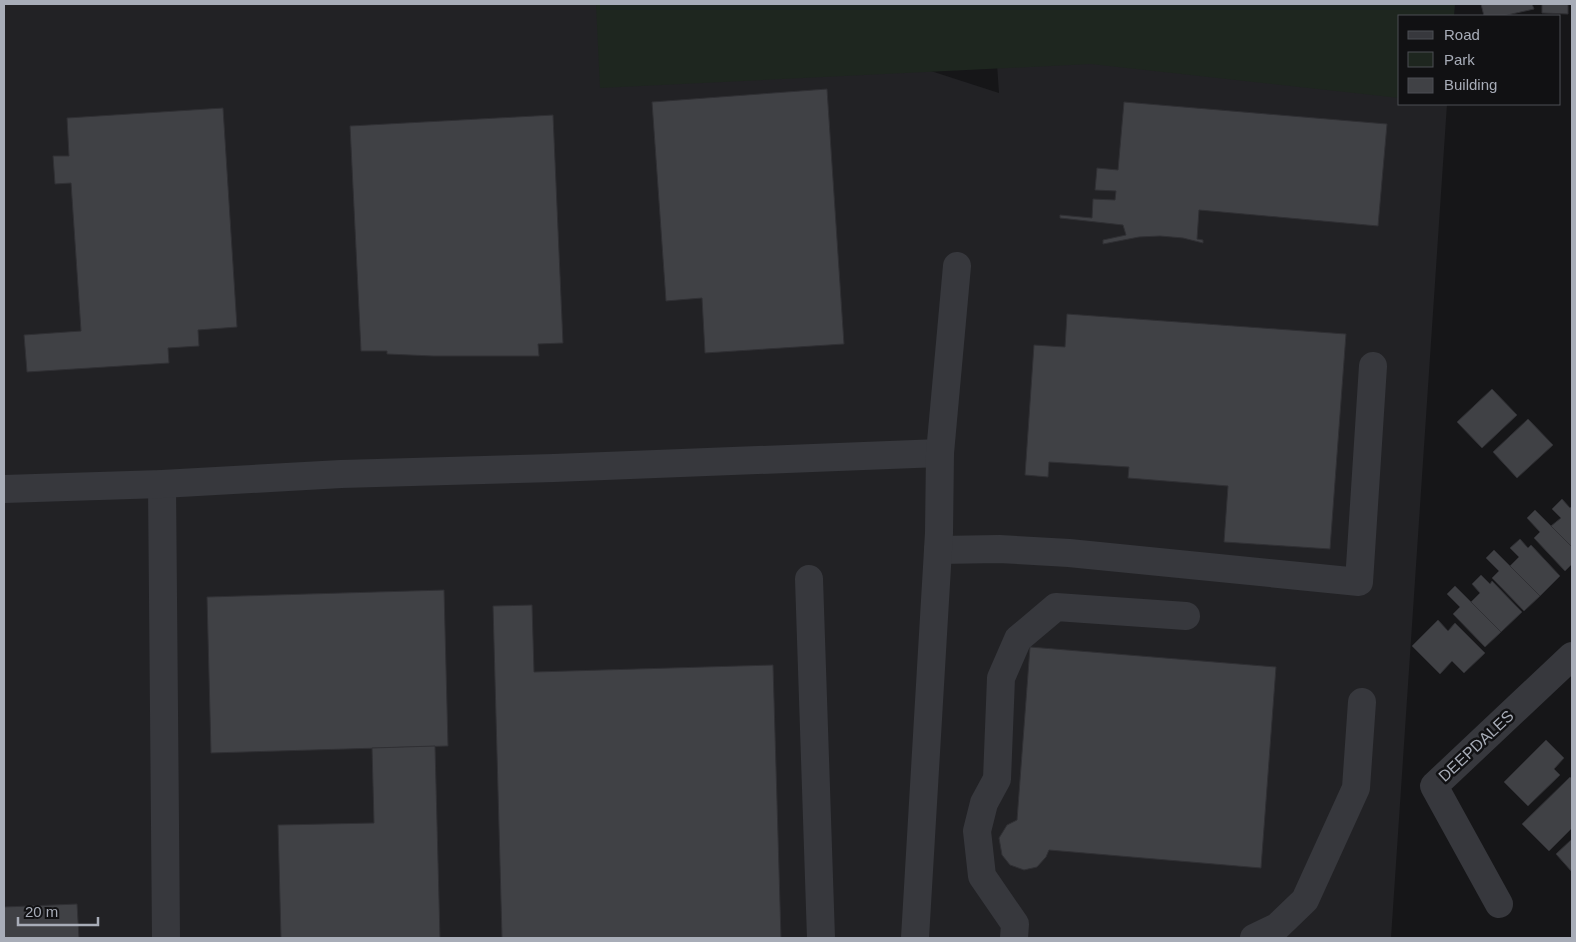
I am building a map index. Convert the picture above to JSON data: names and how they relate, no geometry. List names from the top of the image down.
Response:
{
  "streets": {
    "street": ["DEEPDALES"]
  },
  "legend": ["Road", "Park", "Building"],
  "scale_bar": "20 m"
}
